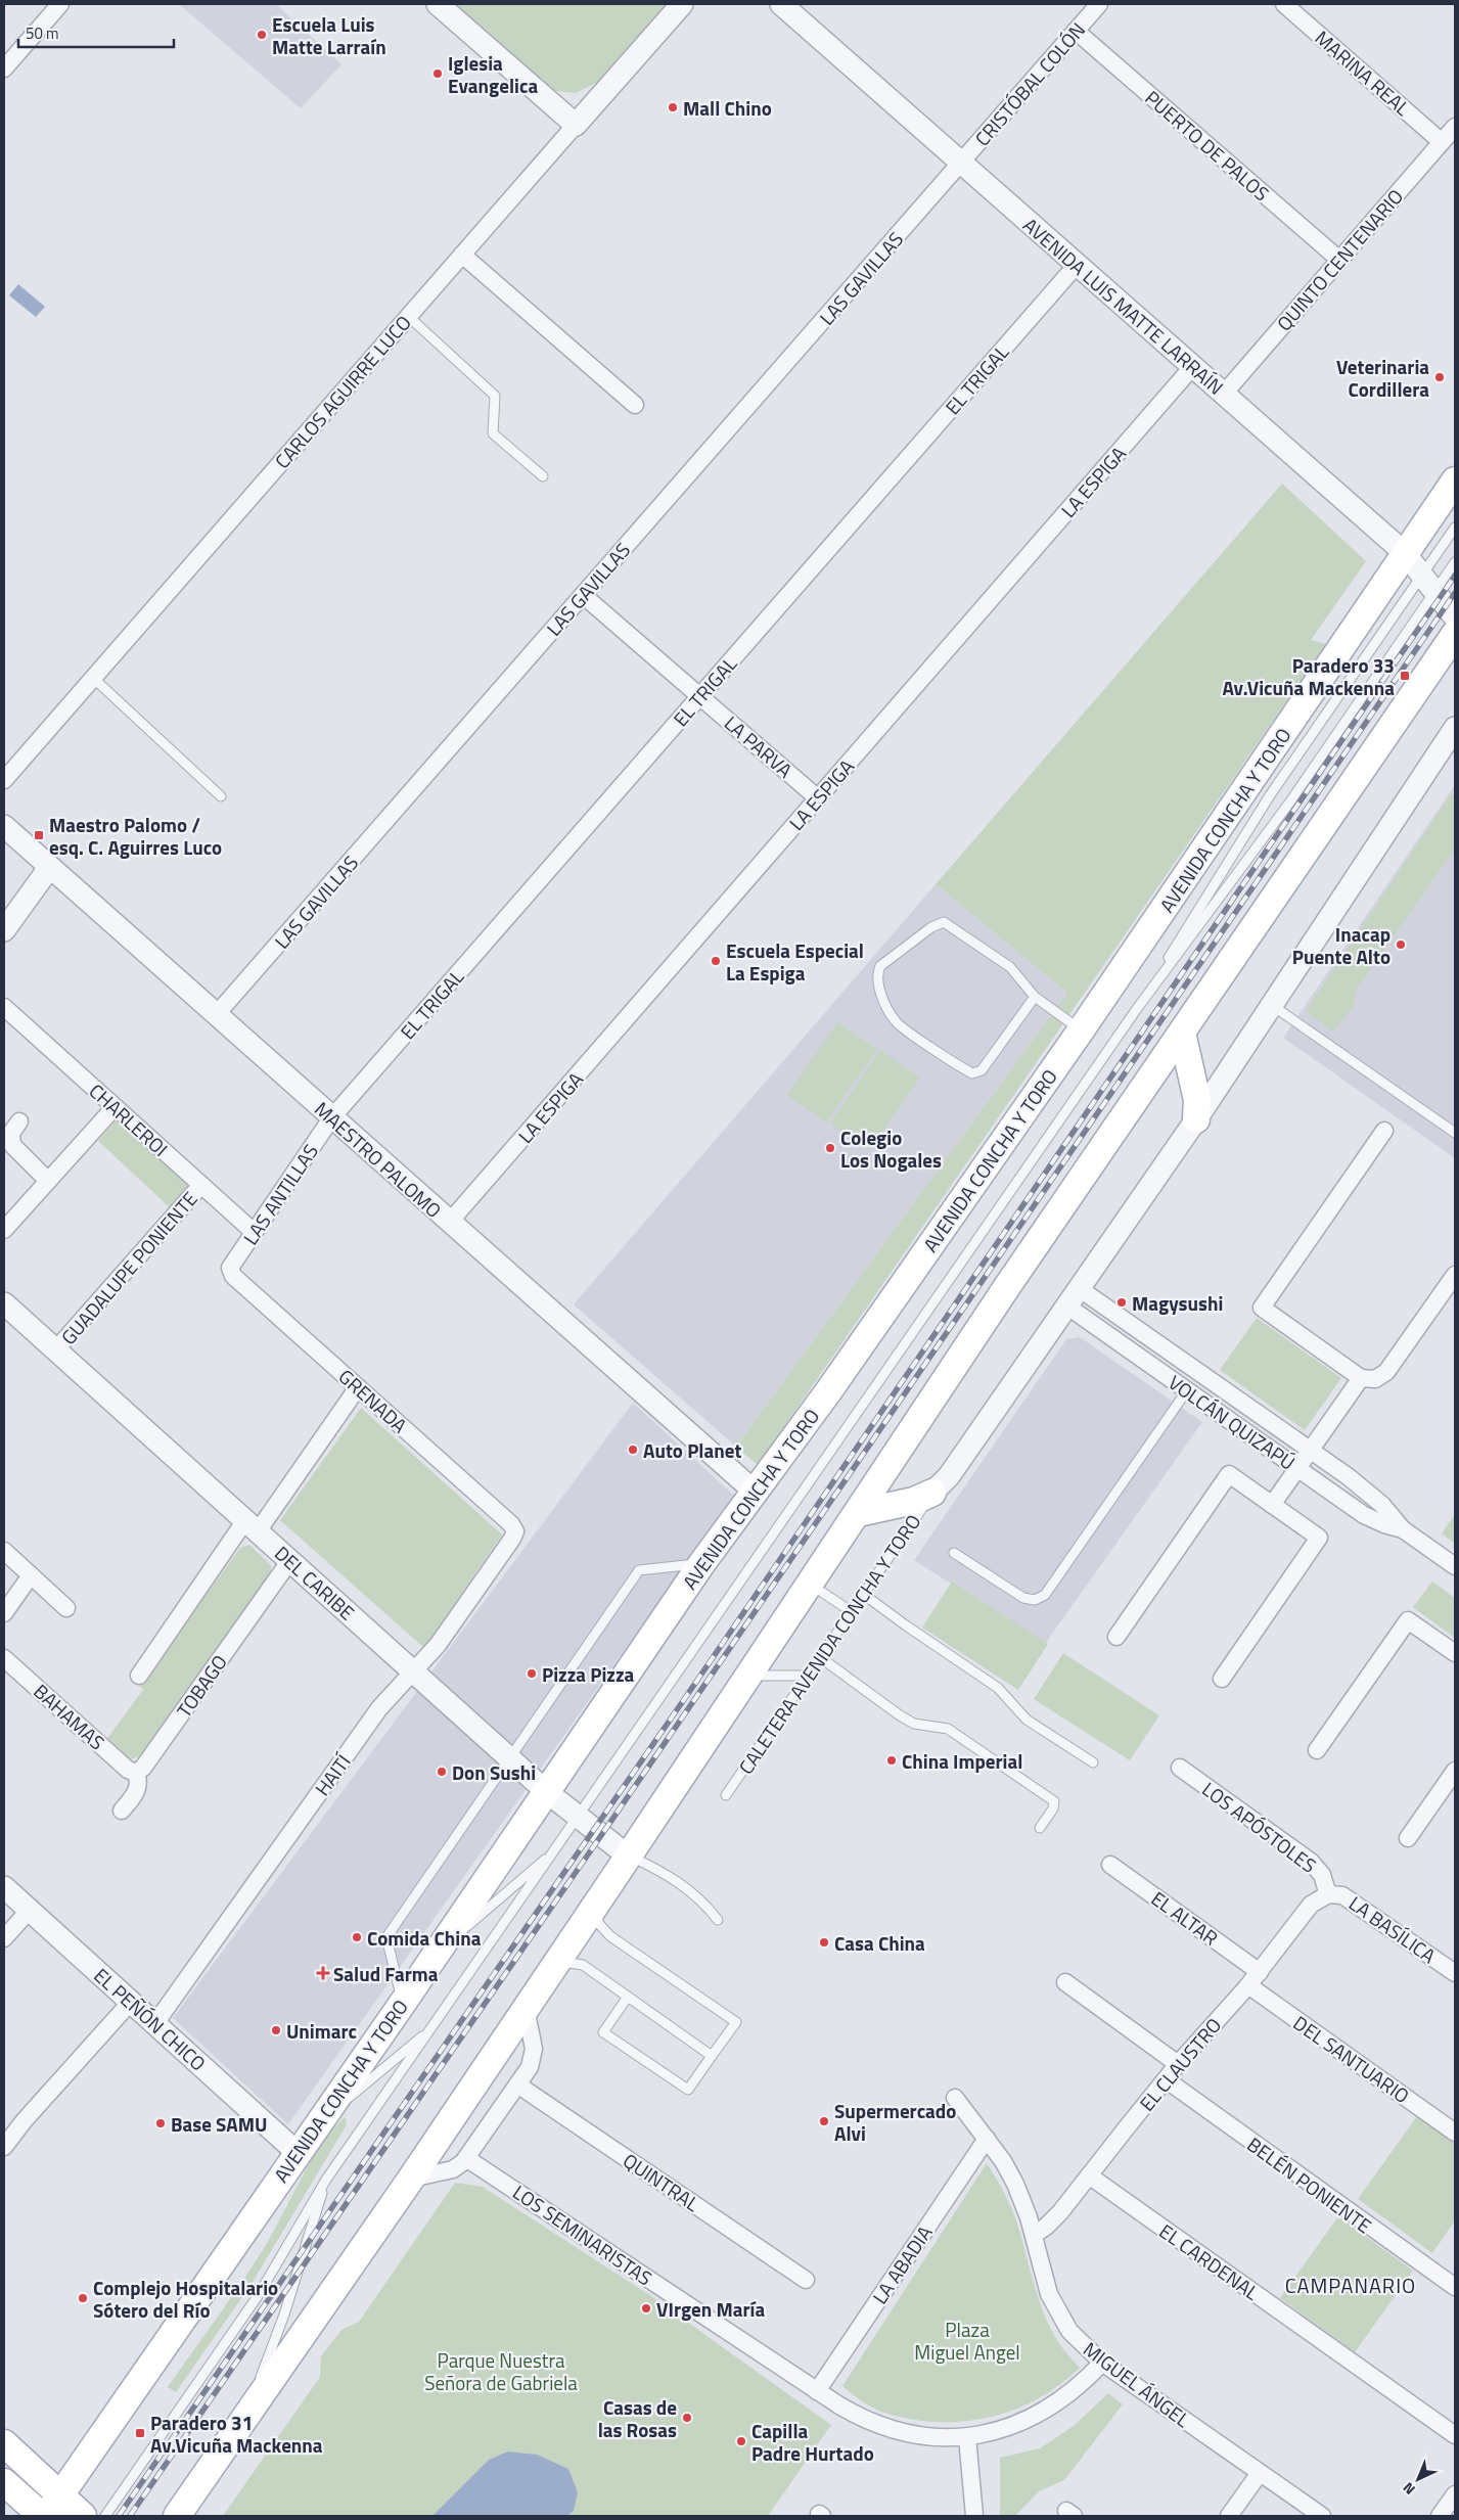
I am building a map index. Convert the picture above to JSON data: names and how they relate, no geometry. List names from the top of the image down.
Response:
{
  "streets": {
    "main road": ["AVENIDA CONCHA Y TORO"],
    "street": [
      "MARINA REAL",
      "CRISTÓBAL COLÓN",
      "PUERTO DE PALOS",
      "QUINTO CENTENARIO",
      "LAS GAVILLAS",
      "AVENIDA LUIS MATTE LARRAÍN",
      "EL TRIGAL",
      "CARLOS AGUIRRE LUCO",
      "LA ESPIGA",
      "LA PARVA",
      "CHARLEROI",
      "MAESTRO PALOMO",
      "LAS ANTILLAS",
      "GUADALUPE PONIENTE",
      "GRENADA",
      "VOLCÁN QUIZAPÚ",
      "DEL CARIBE",
      "TOBAGO",
      "BAHAMAS",
      "HAITÍ",
      "LOS APÓSTOLES",
      "EL ALTAR",
      "LA BASÍLICA",
      "EL PEÑÓN CHICO",
      "DEL SANTUARIO",
      "EL CLAUSTRO",
      "QUINTRAL",
      "BELÉN PONIENTE",
      "LOS SEMINARISTAS",
      "EL CARDENAL",
      "LA ABADIA",
      "MIGUEL ÁNGEL"
    ],
    "lane": ["CALETERA AVENIDA CONCHA Y TORO"]
  },
  "crossings": [
    ["MARINA REAL", "QUINTO CENTENARIO"],
    ["CRISTÓBAL COLÓN", "PUERTO DE PALOS"],
    ["CRISTÓBAL COLÓN", "LAS GAVILLAS"],
    ["CRISTÓBAL COLÓN", "AVENIDA LUIS MATTE LARRAÍN"],
    ["PUERTO DE PALOS", "QUINTO CENTENARIO"],
    ["QUINTO CENTENARIO", "AVENIDA LUIS MATTE LARRAÍN"],
    ["LAS GAVILLAS", "AVENIDA LUIS MATTE LARRAÍN"],
    ["LAS GAVILLAS", "LA PARVA"],
    ["LAS GAVILLAS", "MAESTRO PALOMO"],
    ["AVENIDA LUIS MATTE LARRAÍN", "EL TRIGAL"],
    ["AVENIDA LUIS MATTE LARRAÍN", "LA ESPIGA"],
    ["AVENIDA LUIS MATTE LARRAÍN", "AVENIDA CONCHA Y TORO"],
    ["EL TRIGAL", "LA PARVA"],
    ["EL TRIGAL", "MAESTRO PALOMO"],
    ["EL TRIGAL", "LAS ANTILLAS"],
    ["LA ESPIGA", "LA PARVA"],
    ["LA ESPIGA", "MAESTRO PALOMO"],
    ["AVENIDA CONCHA Y TORO", "MAESTRO PALOMO"],
    ["AVENIDA CONCHA Y TORO", "DEL CARIBE"],
    ["AVENIDA CONCHA Y TORO", "EL PEÑÓN CHICO"],
    ["CHARLEROI", "LAS ANTILLAS"],
    ["CHARLEROI", "GUADALUPE PONIENTE"],
    ["MAESTRO PALOMO", "LAS ANTILLAS"],
    ["LAS ANTILLAS", "GRENADA"],
    ["GUADALUPE PONIENTE", "DEL CARIBE"],
    ["GRENADA", "HAITÍ"],
    ["DEL CARIBE", "TOBAGO"],
    ["DEL CARIBE", "HAITÍ"],
    ["TOBAGO", "BAHAMAS"],
    ["HAITÍ", "EL PEÑÓN CHICO"],
    ["LOS APÓSTOLES", "LA BASÍLICA"],
    ["LOS APÓSTOLES", "EL CLAUSTRO"],
    ["EL ALTAR", "EL CLAUSTRO"],
    ["LA BASÍLICA", "EL CLAUSTRO"],
    ["DEL SANTUARIO", "EL CLAUSTRO"],
    ["EL CLAUSTRO", "BELÉN PONIENTE"],
    ["EL CLAUSTRO", "EL CARDENAL"],
    ["EL CLAUSTRO", "MIGUEL ÁNGEL"],
    ["LOS SEMINARISTAS", "LA ABADIA"],
    ["LOS SEMINARISTAS", "MIGUEL ÁNGEL"],
    ["LA ABADIA", "MIGUEL ÁNGEL"]
  ],
  "districts": ["CAMPANARIO"],
  "parks": ["Plaza Miguel Angel", "Parque Nuestra Señora de Gabriela"],
  "places": {
    "other": [
      "Escuela Luis Matte Larraín",
      "Iglesia Evangelica",
      "Mall Chino",
      "Veterinaria Cordillera",
      "Inacap Puente Alto",
      "Escuela Especial La Espiga",
      "Colegio Los Nogales",
      "Magysushi",
      "Auto Planet",
      "Pizza Pizza",
      "China Imperial",
      "Don Sushi",
      "Comida China",
      "Casa China",
      "Unimarc",
      "Supermercado Alvi",
      "Base SAMU",
      "Complejo Hospitalario Sótero del Río",
      "VIrgen María",
      "Casas de las Rosas",
      "Capilla Padre Hurtado"
    ],
    "transit": ["Paradero 33 Av.Vicuña Mackenna", "Maestro Palomo / esq. C. Aguirres Luco", "Paradero 31 Av.Vicuña Mackenna"],
    "health": ["Salud Farma"]
  },
  "scale_bar": "50 m",
  "north": "bottom left"
}
